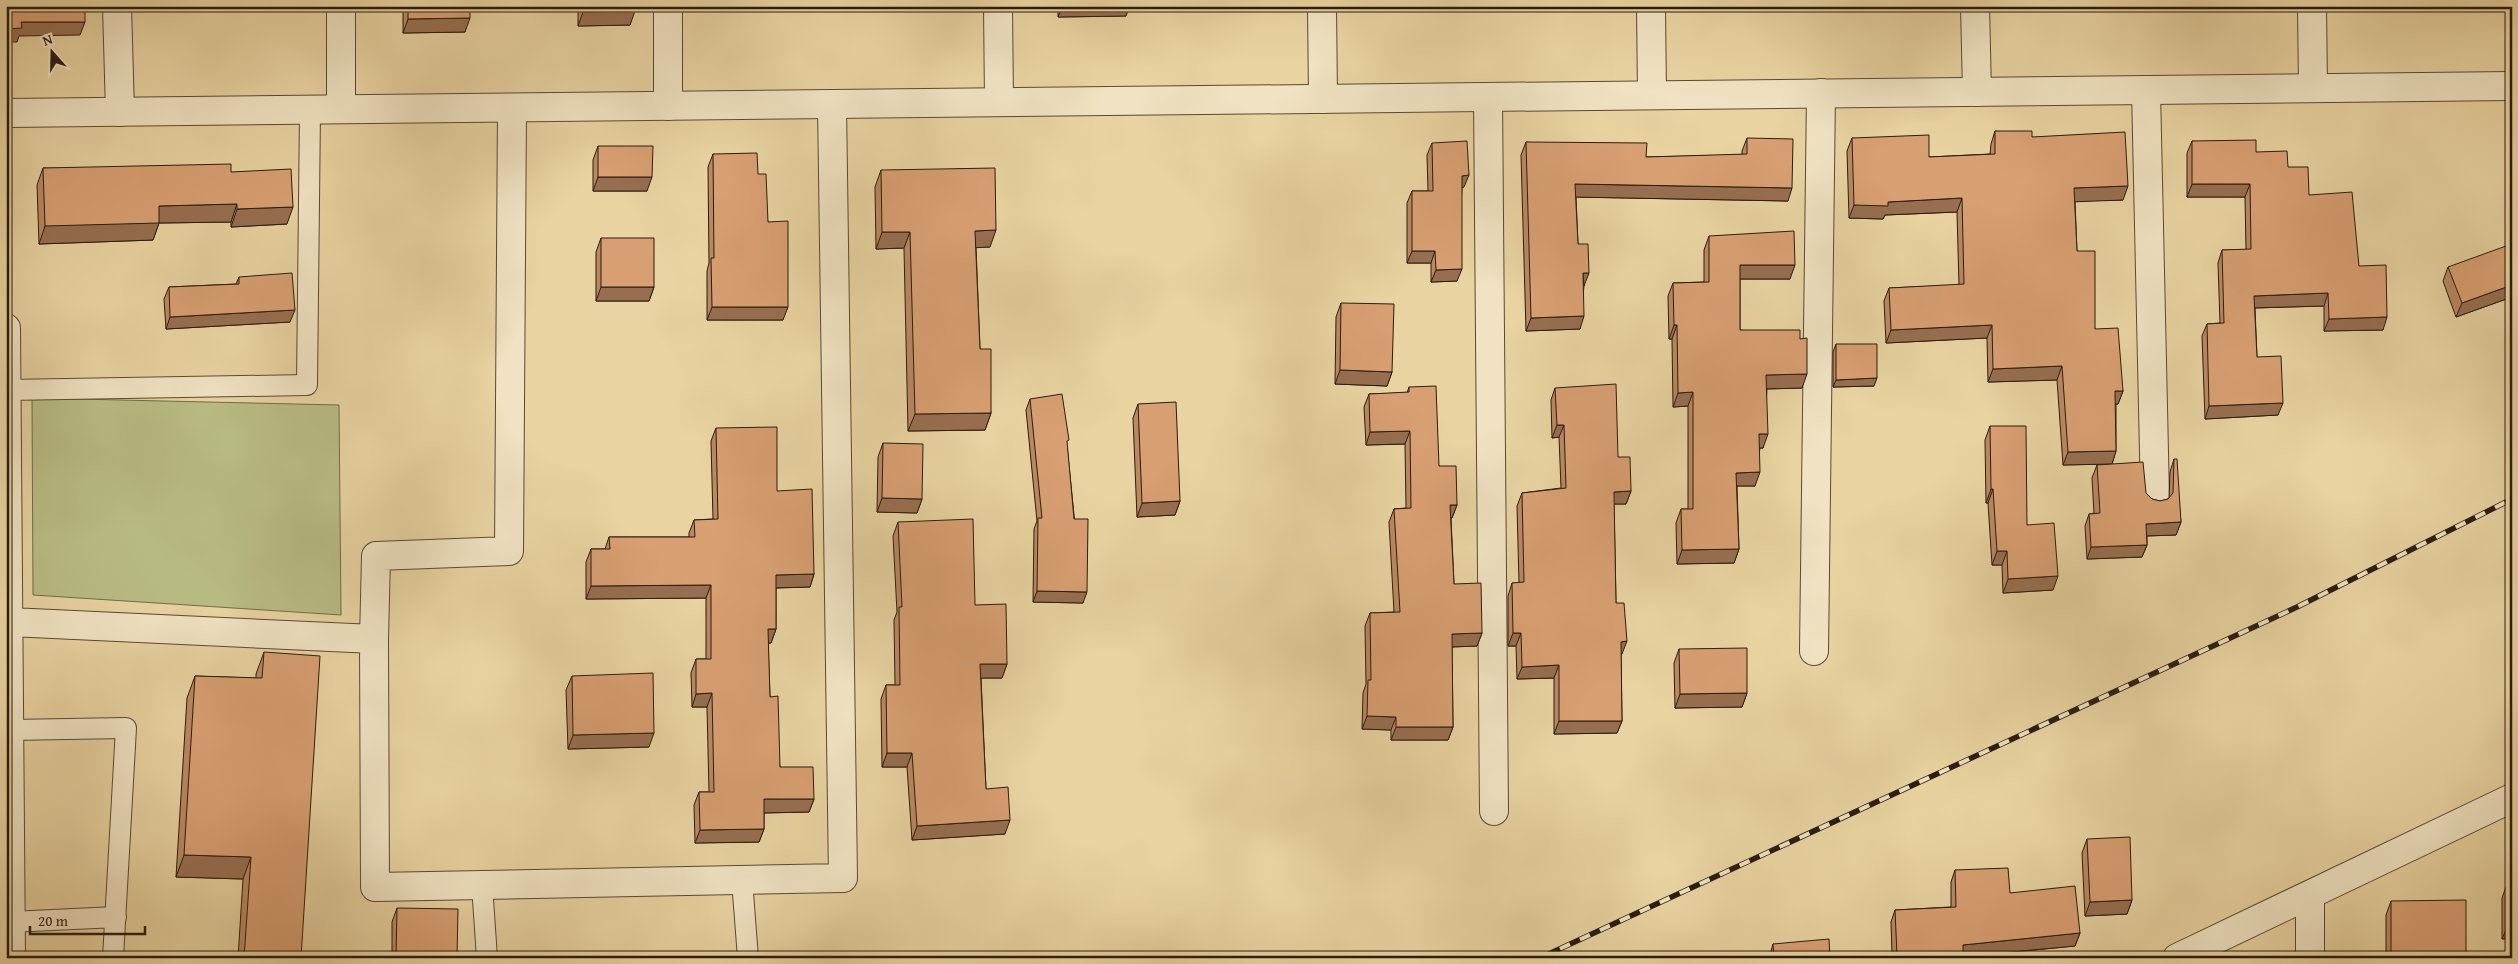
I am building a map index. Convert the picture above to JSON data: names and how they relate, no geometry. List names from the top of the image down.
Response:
{
  "scale_bar": "20 m",
  "north": "top"
}
